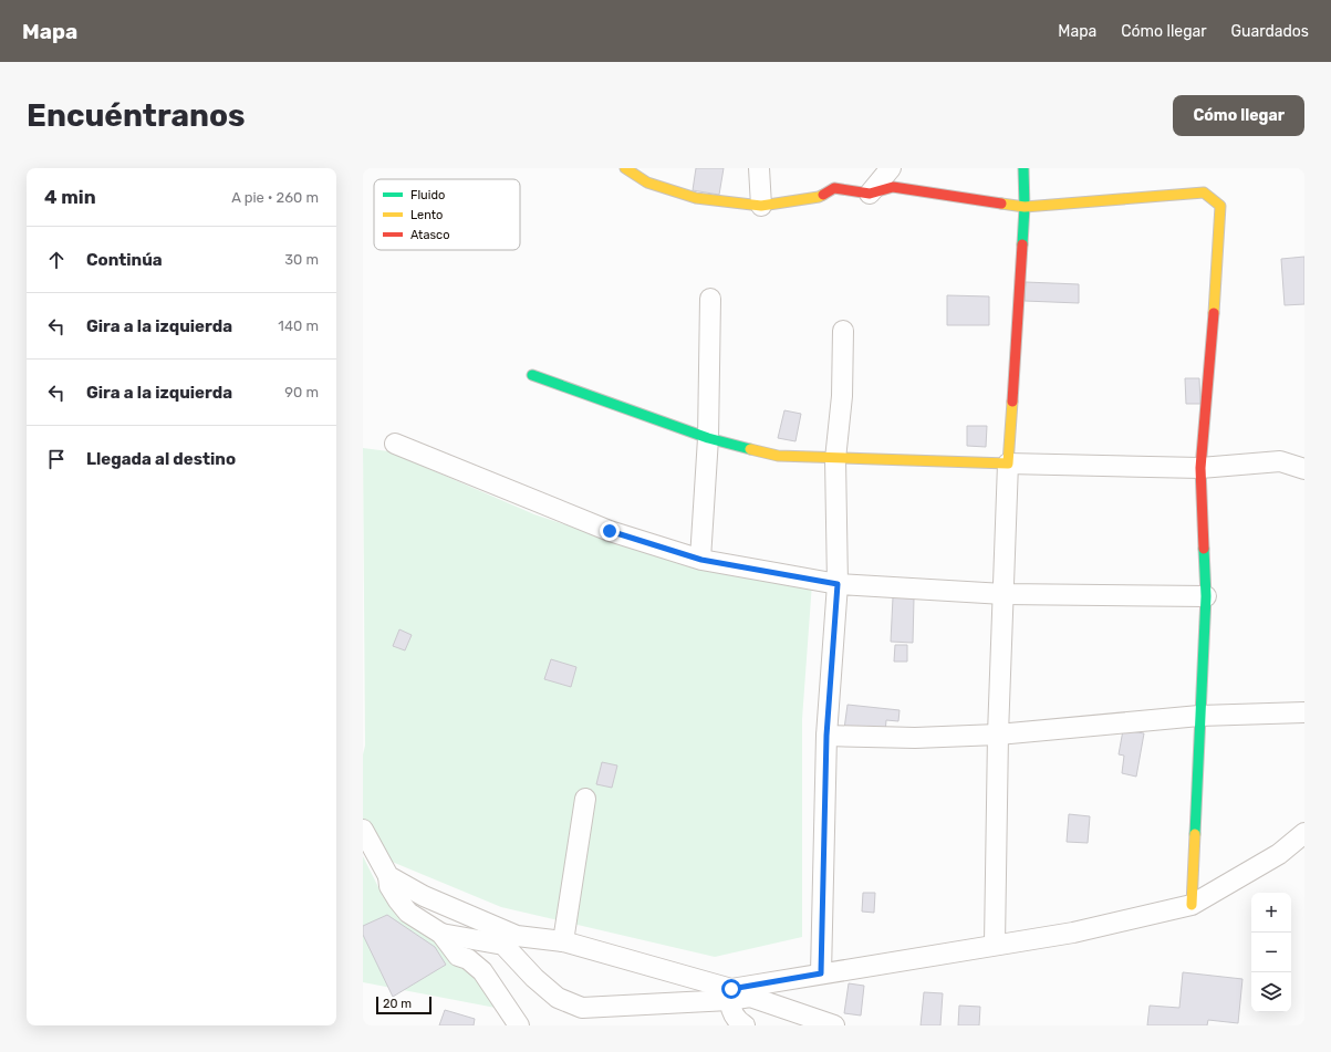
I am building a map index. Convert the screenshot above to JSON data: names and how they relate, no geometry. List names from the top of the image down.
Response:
{
  "legend": ["Fluido", "Lento", "Atasco"],
  "scale_bar": "20 m",
  "page": {
    "header": "Mapa",
    "nav": ["Mapa", "Cómo llegar", "Guardados"],
    "buttons": "Cómo llegar",
    "title": "Encuéntranos",
    "heading": ["4 min", "A pie · 260 m"],
    "list": [
      ["Continúa", "30 m"],
      ["Gira a la izquierda", "140 m"],
      ["Gira a la izquierda", "90 m"],
      "Llegada al destino"
    ],
    "map_buttons": ["+", "−"],
    "scale": "20 m"
  }
}
